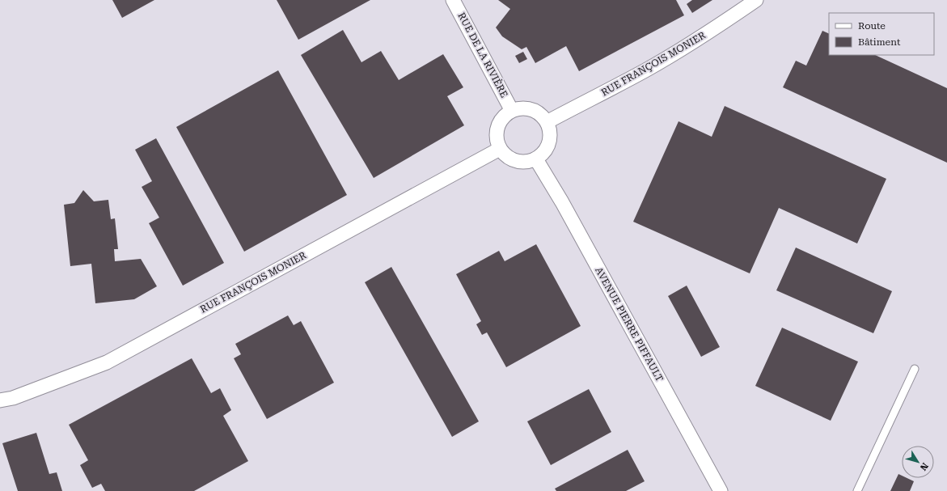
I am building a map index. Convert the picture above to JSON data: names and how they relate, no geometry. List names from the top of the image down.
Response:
{
  "streets": {
    "street": ["RUE DE LA RIVIÈRE", "RUE FRANÇOIS MONIER", "AVENUE PIERRE PIFFAULT"]
  },
  "crossings": [
    ["RUE DE LA RIVIÈRE", "RUE FRANÇOIS MONIER"],
    ["RUE DE LA RIVIÈRE", "AVENUE PIERRE PIFFAULT"],
    ["RUE FRANÇOIS MONIER", "AVENUE PIERRE PIFFAULT"]
  ],
  "legend": ["Route", "Bâtiment"],
  "north": "bottom right"
}
